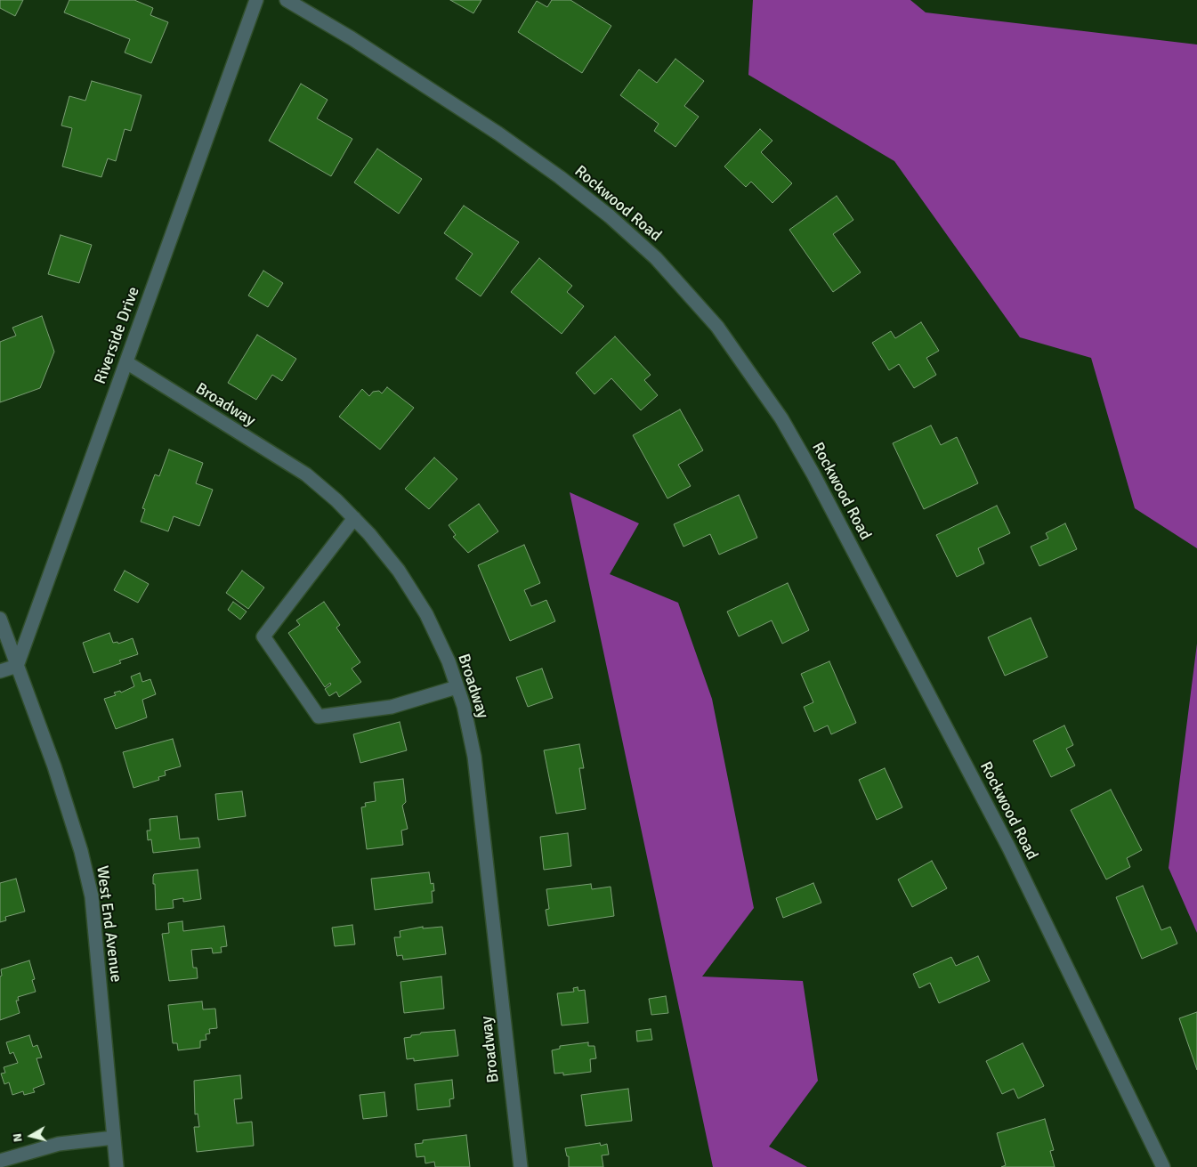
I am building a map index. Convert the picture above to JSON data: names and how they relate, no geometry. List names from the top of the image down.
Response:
{
  "streets": {
    "street": [
      "Rockwood Road",
      "Riverside Drive",
      "Broadway",
      "West End Avenue"
    ]
  },
  "crossings": [
    ["Riverside Drive", "Broadway"],
    ["Riverside Drive", "West End Avenue"]
  ],
  "north": "left"
}
